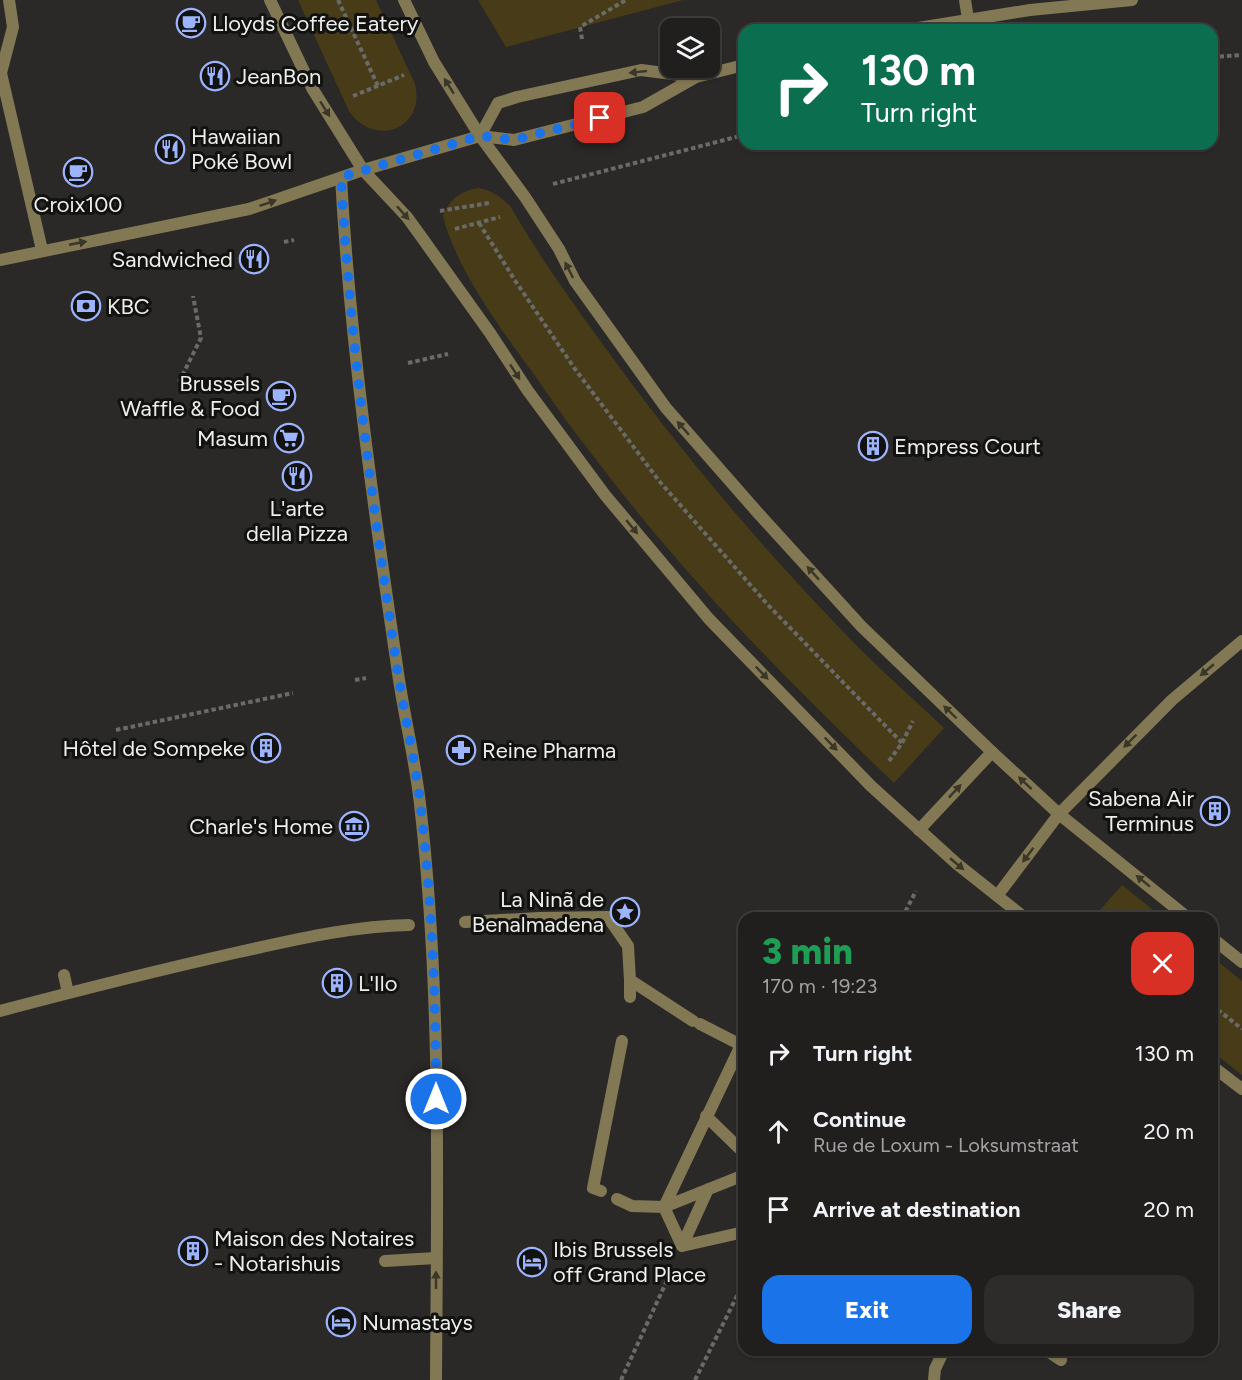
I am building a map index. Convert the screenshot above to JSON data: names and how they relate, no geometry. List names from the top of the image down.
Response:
{
  "places": {
    "cafe": ["Lloyds Coffee Eatery", "Croix100", "Brussels Waffle & Food"],
    "restaurant": [
      "JeanBon",
      "Hawaiian Poké Bowl",
      "Sandwiched",
      "L'arte della Pizza"
    ],
    "bank": ["KBC"],
    "supermarket": ["Masum"],
    "building": [
      "Empress Court",
      "Hôtel de Sompeke",
      "Sabena Air Terminus",
      "L'Ilo",
      "Maison des Notaires - Notarishuis"
    ],
    "pharmacy": ["Reine Pharma"],
    "museum": ["Charle's Home"],
    "place": ["La Ninã de Benalmadena"],
    "hotel": ["Ibis Brussels off Grand Place", "Numastays"]
  },
  "page": {
    "turn": ["130 m", "Turn right"],
    "heading": ["3 min", "170 m · 19:23"],
    "list": [
      {
        "name": "Turn right",
        "value": "130 m"
      },
      {
        "name": "Continue",
        "note": "Rue de Loxum - Loksumstraat",
        "value": "20 m"
      },
      {
        "name": "Arrive at destination",
        "value": "20 m"
      }
    ],
    "buttons": ["Exit", "Share"]
  }
}
